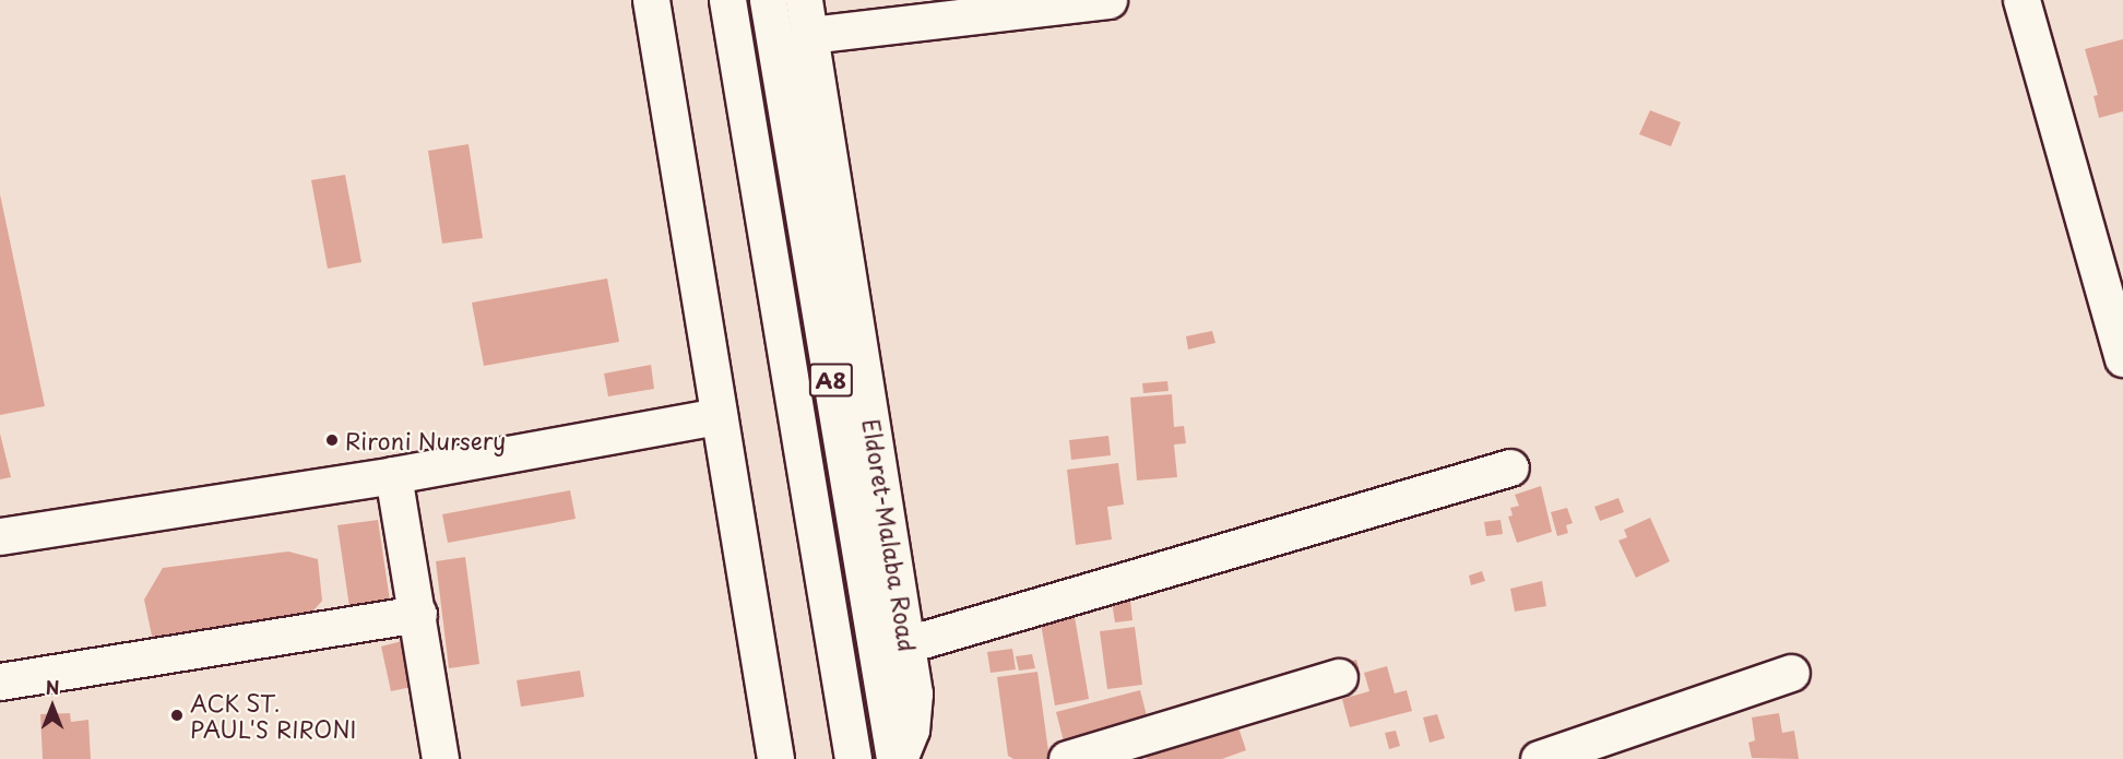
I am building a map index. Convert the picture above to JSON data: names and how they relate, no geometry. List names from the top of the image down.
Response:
{
  "streets": {
    "main road": ["A8", "Eldoret-Malaba Road"]
  },
  "places": ["Rironi Nursery", "ACK ST. PAUL'S RIRONI"],
  "north": "top"
}
